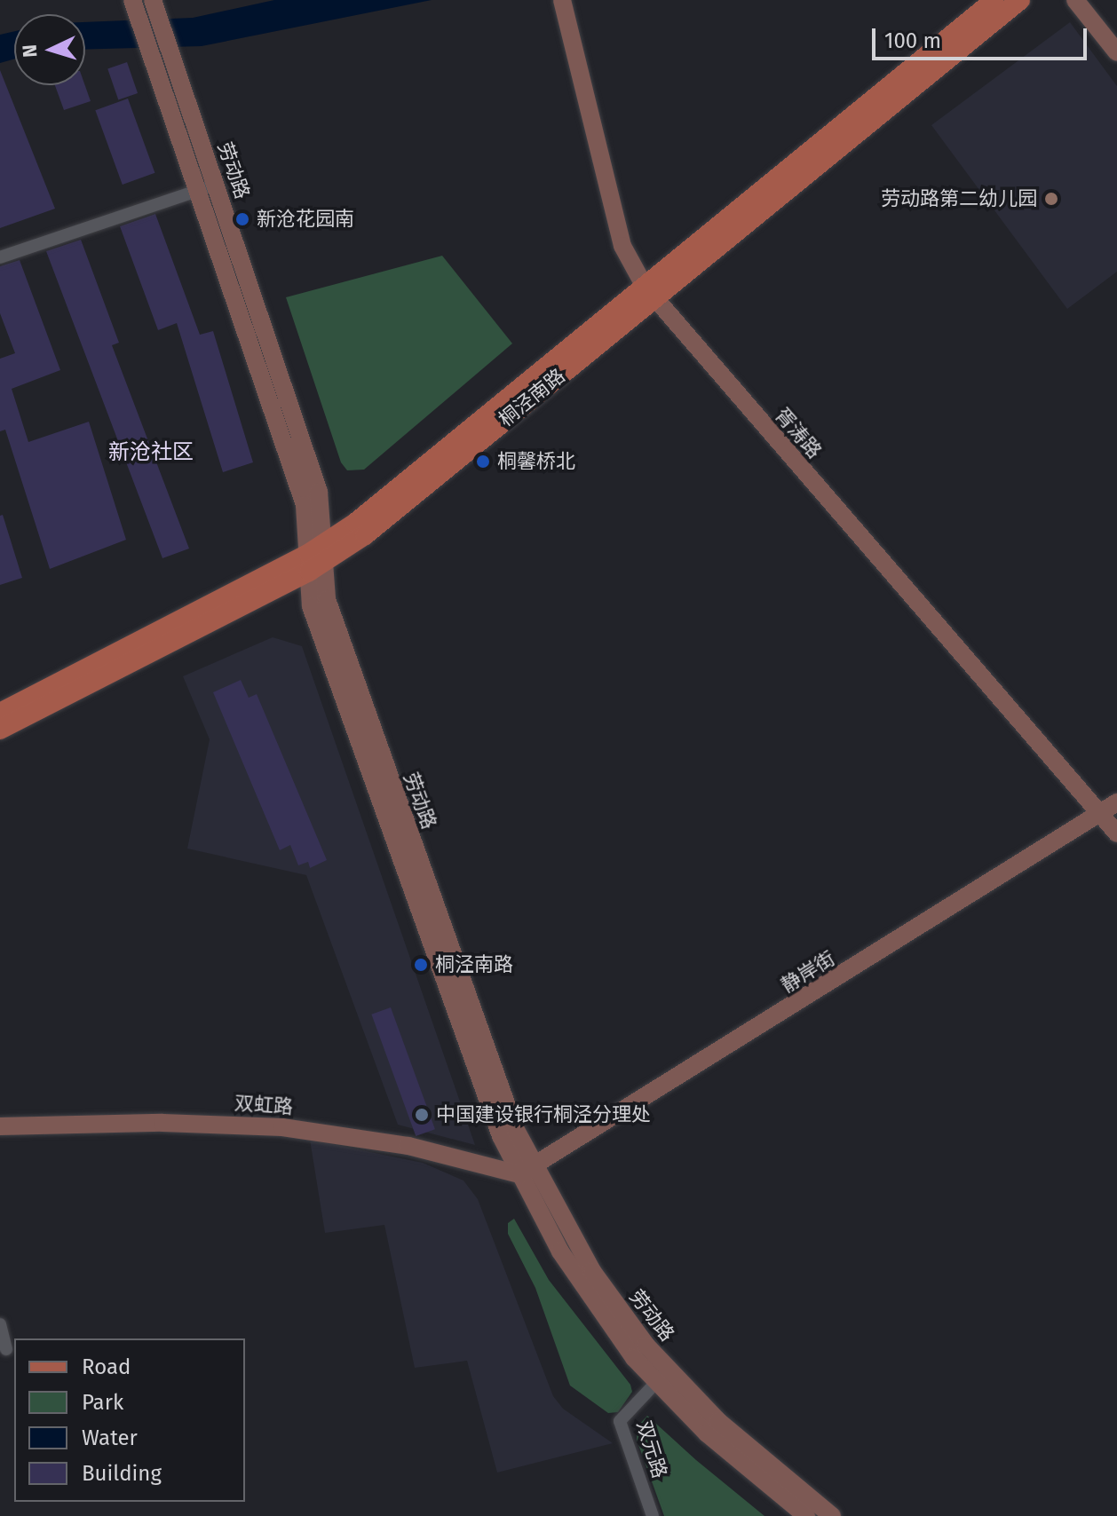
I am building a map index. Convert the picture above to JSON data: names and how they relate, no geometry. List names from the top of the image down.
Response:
{
  "streets": {
    "main road": ["桐泾南路"],
    "street": [
      "劳动路",
      "胥涛路",
      "静岸街",
      "双虹路",
      "双元路"
    ]
  },
  "crossings": [
    ["劳动路", "桐泾南路"],
    ["劳动路", "静岸街"],
    ["劳动路", "双虹路"],
    ["劳动路", "双元路"],
    ["桐泾南路", "胥涛路"],
    ["胥涛路", "静岸街"],
    ["静岸街", "双虹路"]
  ],
  "districts": ["新沧社区"],
  "places": [
    "劳动路第二幼儿园",
    "新沧花园南",
    "桐馨桥北",
    "桐泾南路",
    "中国建设银行桐泾分理处"
  ],
  "legend": [
    "Road",
    "Park",
    "Water",
    "Building"
  ],
  "scale_bar": "100 m",
  "north": "left"
}
